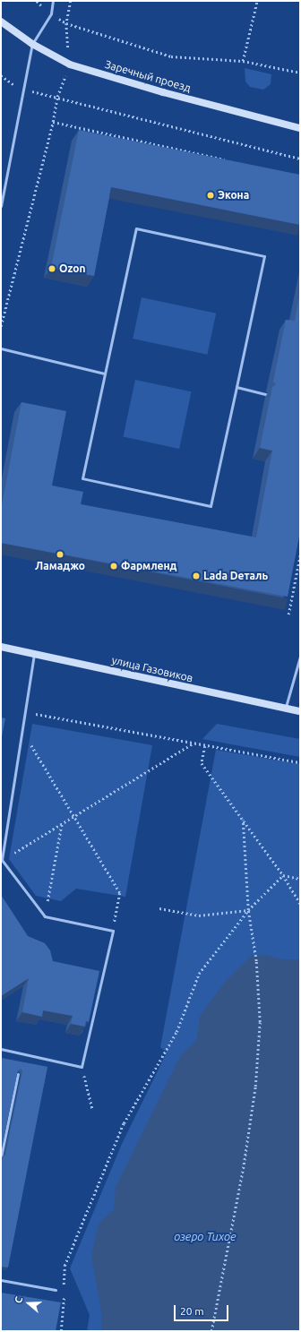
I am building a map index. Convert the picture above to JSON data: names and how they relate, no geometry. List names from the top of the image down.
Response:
{
  "streets": {
    "street": ["Заречный проезд", "улица Газовиков"]
  },
  "water": ["озеро Тихое"],
  "places": [
    "Экона",
    "Ozon",
    "Ламаджо",
    "Фармленд",
    "Lada Dеталь"
  ],
  "scale_bar": "20 m",
  "north": "left"
}
